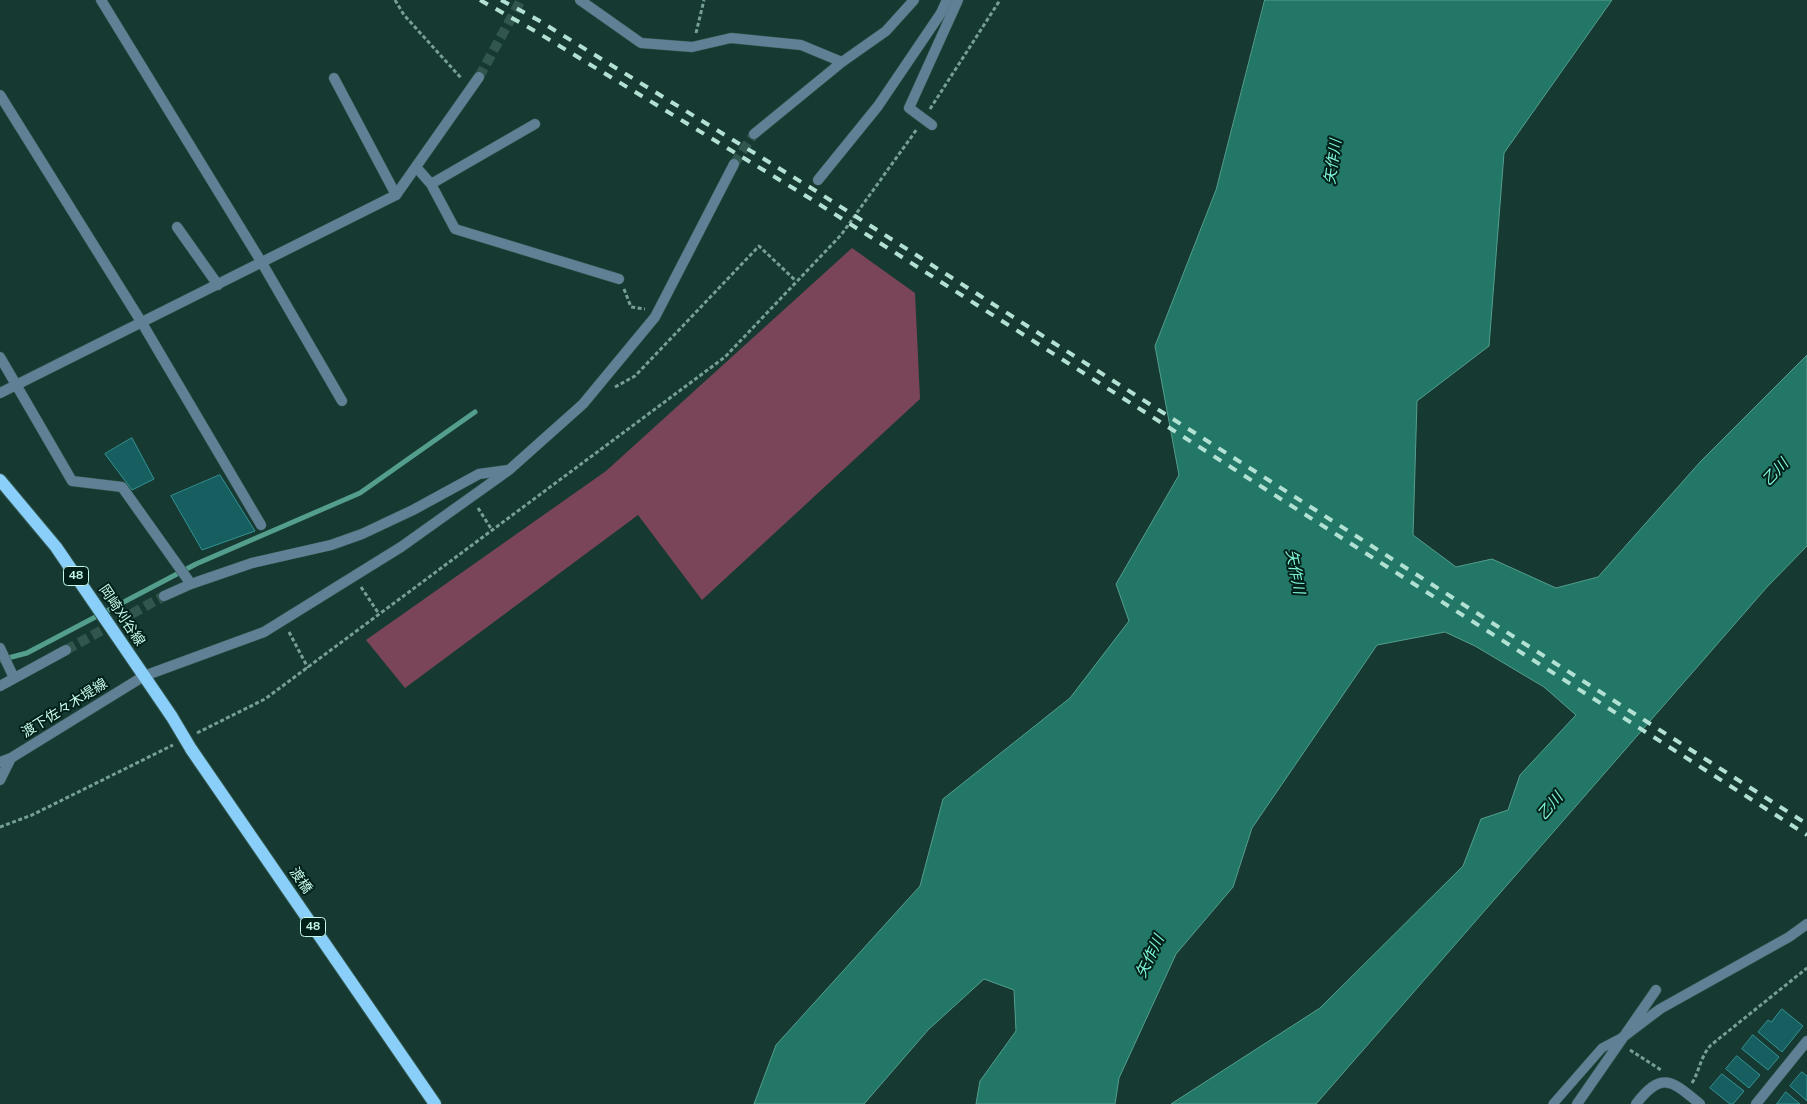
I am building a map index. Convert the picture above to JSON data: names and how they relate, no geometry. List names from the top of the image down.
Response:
{
  "streets": {
    "main road": ["48", "岡崎刈谷線", "渡橋"],
    "street": ["渡下佐々木堤線"]
  },
  "crossings": [
    ["岡崎刈谷線", "渡下佐々木堤線"],
    ["岡崎刈谷線", "渡橋"]
  ],
  "water": ["矢作川", "乙川"]
}
